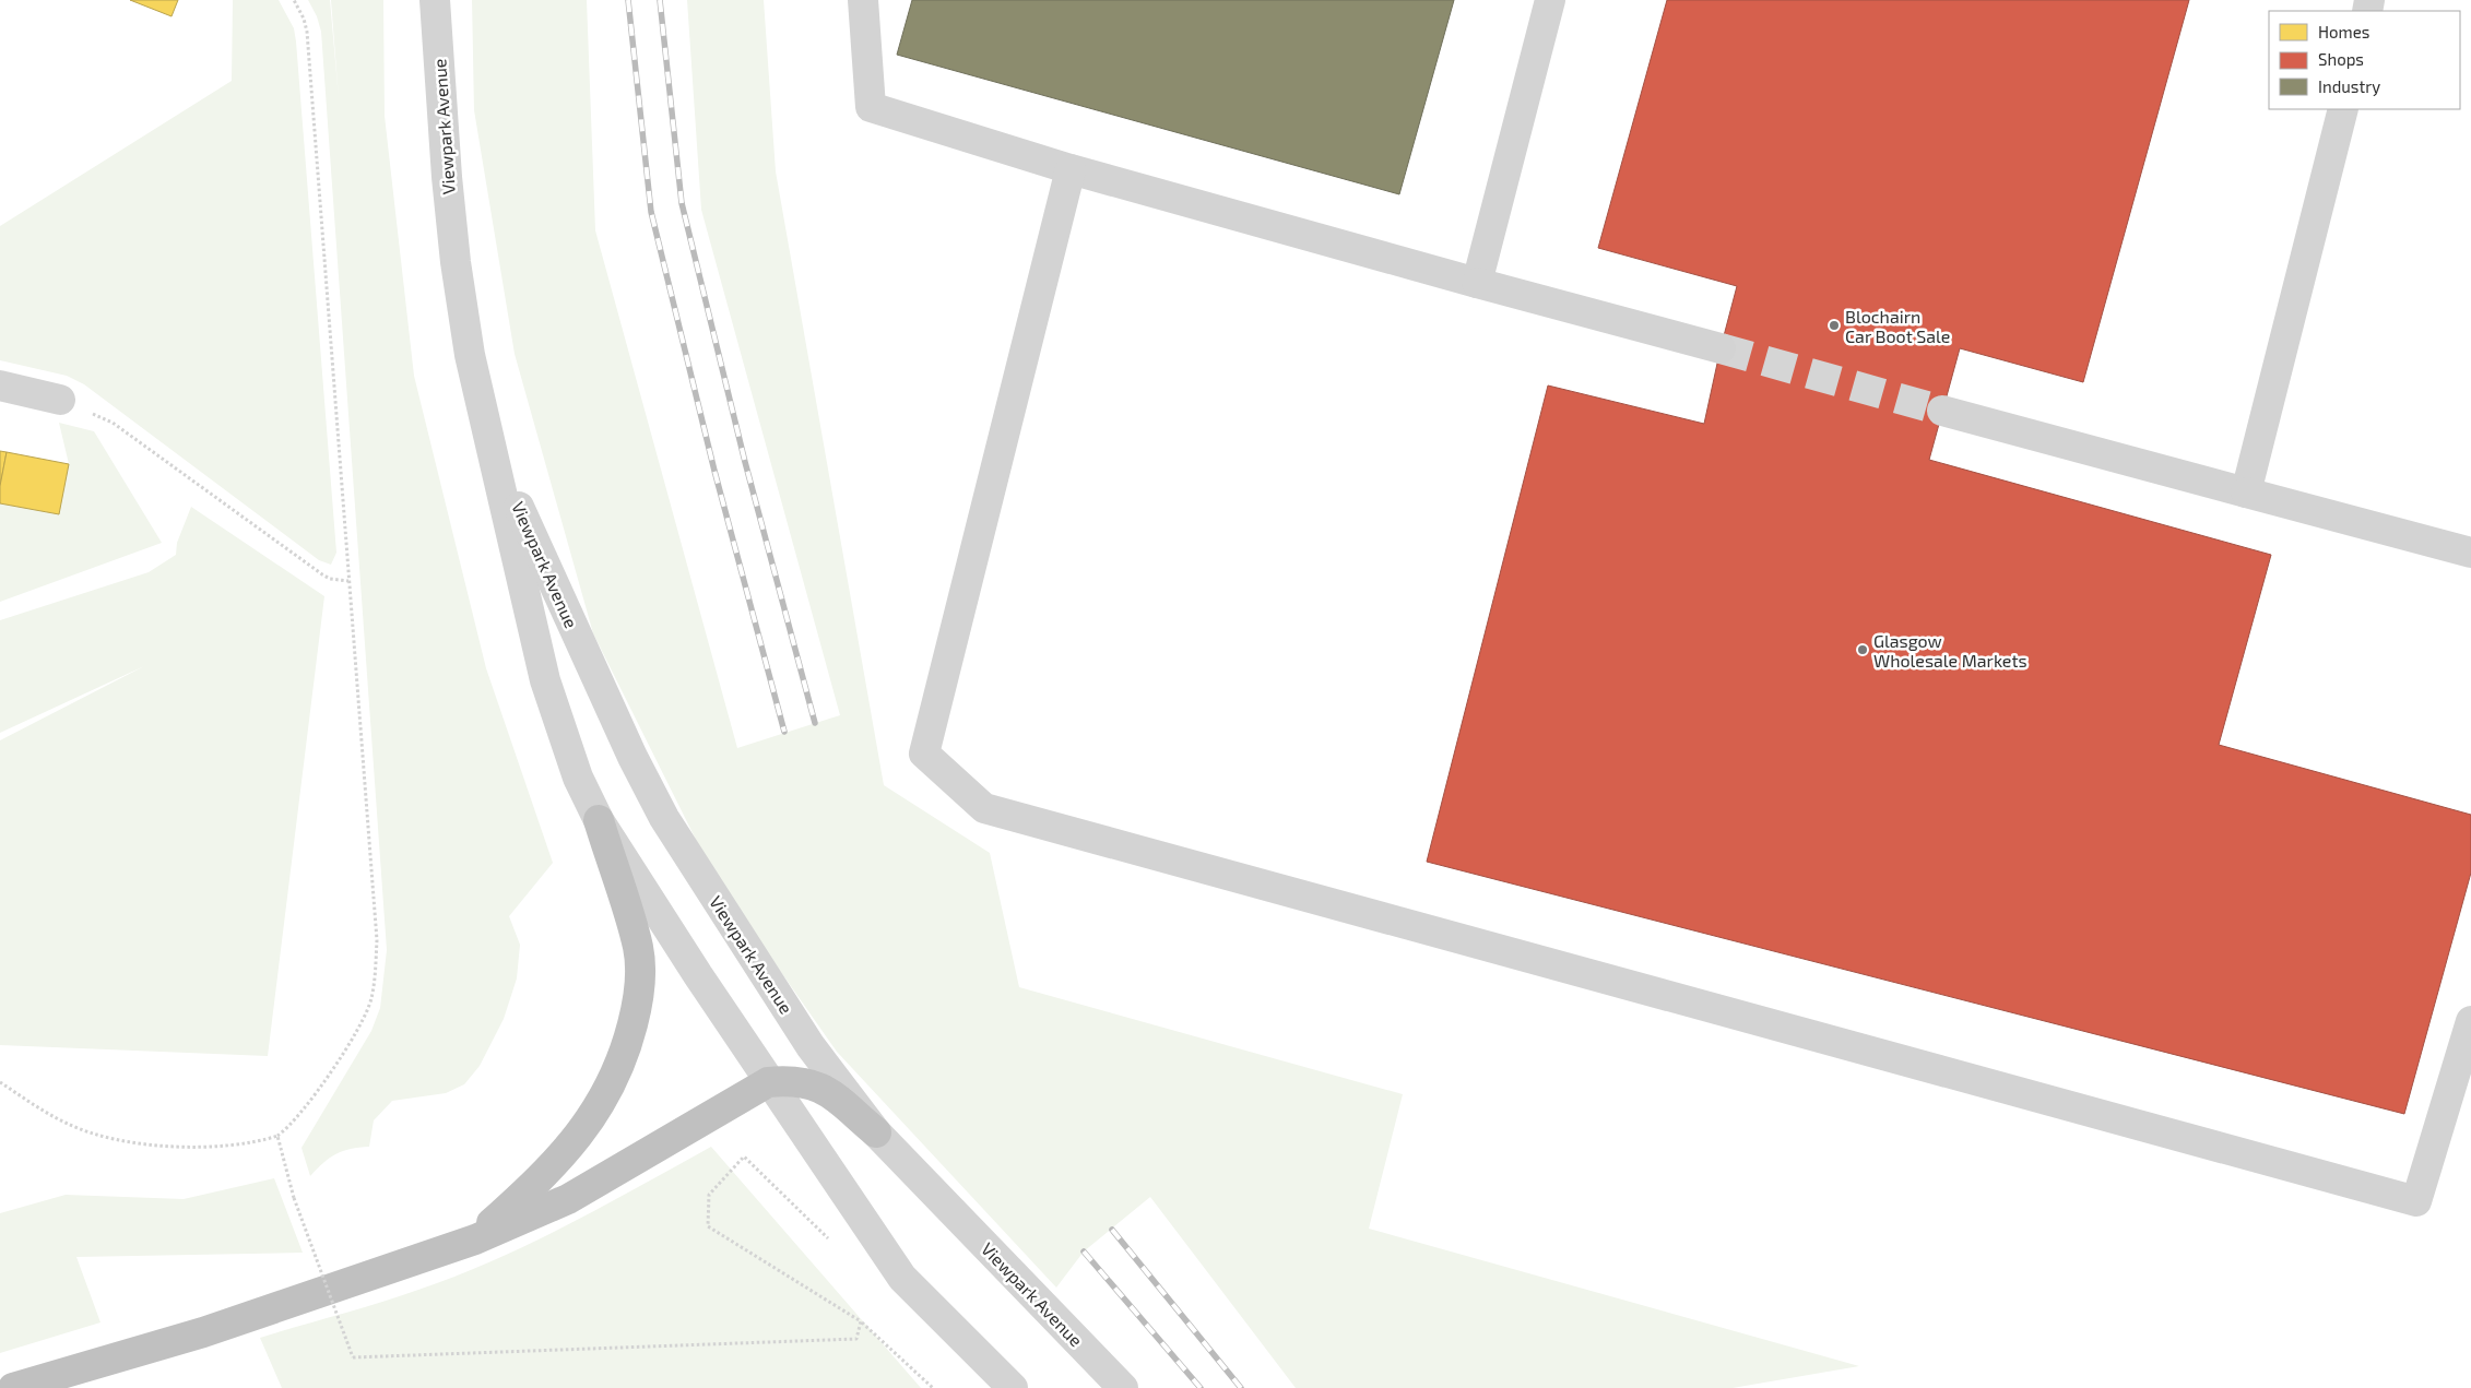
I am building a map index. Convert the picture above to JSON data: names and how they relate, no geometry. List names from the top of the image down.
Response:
{
  "streets": {
    "street": ["Viewpark Avenue"]
  },
  "places": ["Blochairn Car Boot Sale", "Glasgow Wholesale Markets"],
  "legend": ["Homes", "Shops", "Industry"]
}
